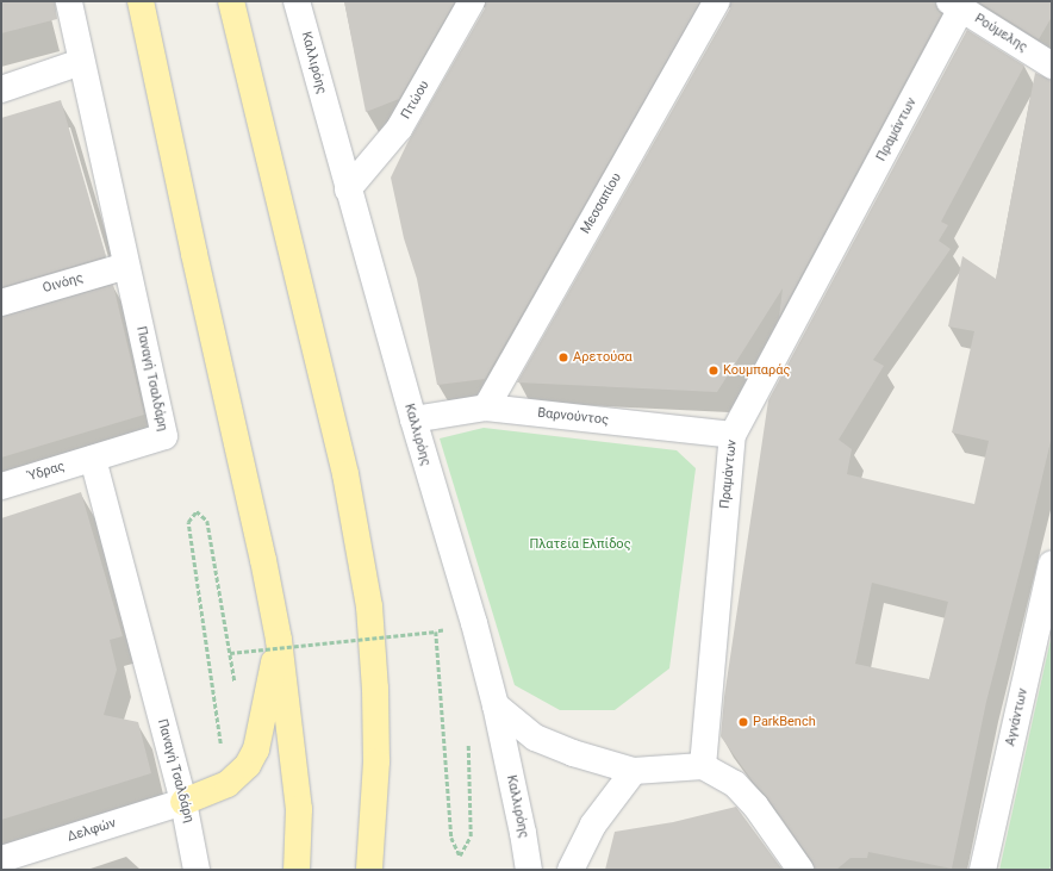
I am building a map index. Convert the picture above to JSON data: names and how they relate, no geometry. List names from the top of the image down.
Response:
{
  "streets": {
    "street": [
      "Ρούμελης",
      "Καλλιρόης",
      "Πτώου",
      "Πραμάντων",
      "Μεσσαπίου",
      "Οινόης",
      "Παναγή Τσαλδάρη",
      "Βαρνούντος",
      "Ύδρας",
      "Αγνάντων",
      "Δελφών"
    ]
  },
  "crossings": [
    ["Ρούμελης", "Πραμάντων"],
    ["Καλλιρόης", "Πτώου"],
    ["Καλλιρόης", "Βαρνούντος"],
    ["Πραμάντων", "Βαρνούντος"],
    ["Μεσσαπίου", "Βαρνούντος"],
    ["Οινόης", "Παναγή Τσαλδάρη"],
    ["Παναγή Τσαλδάρη", "Ύδρας"],
    ["Παναγή Τσαλδάρη", "Δελφών"]
  ],
  "parks": ["Πλατεία Ελπίδος"],
  "places": ["Αρετούσα", "Κουμπαράς", "ParkBench"]
}
